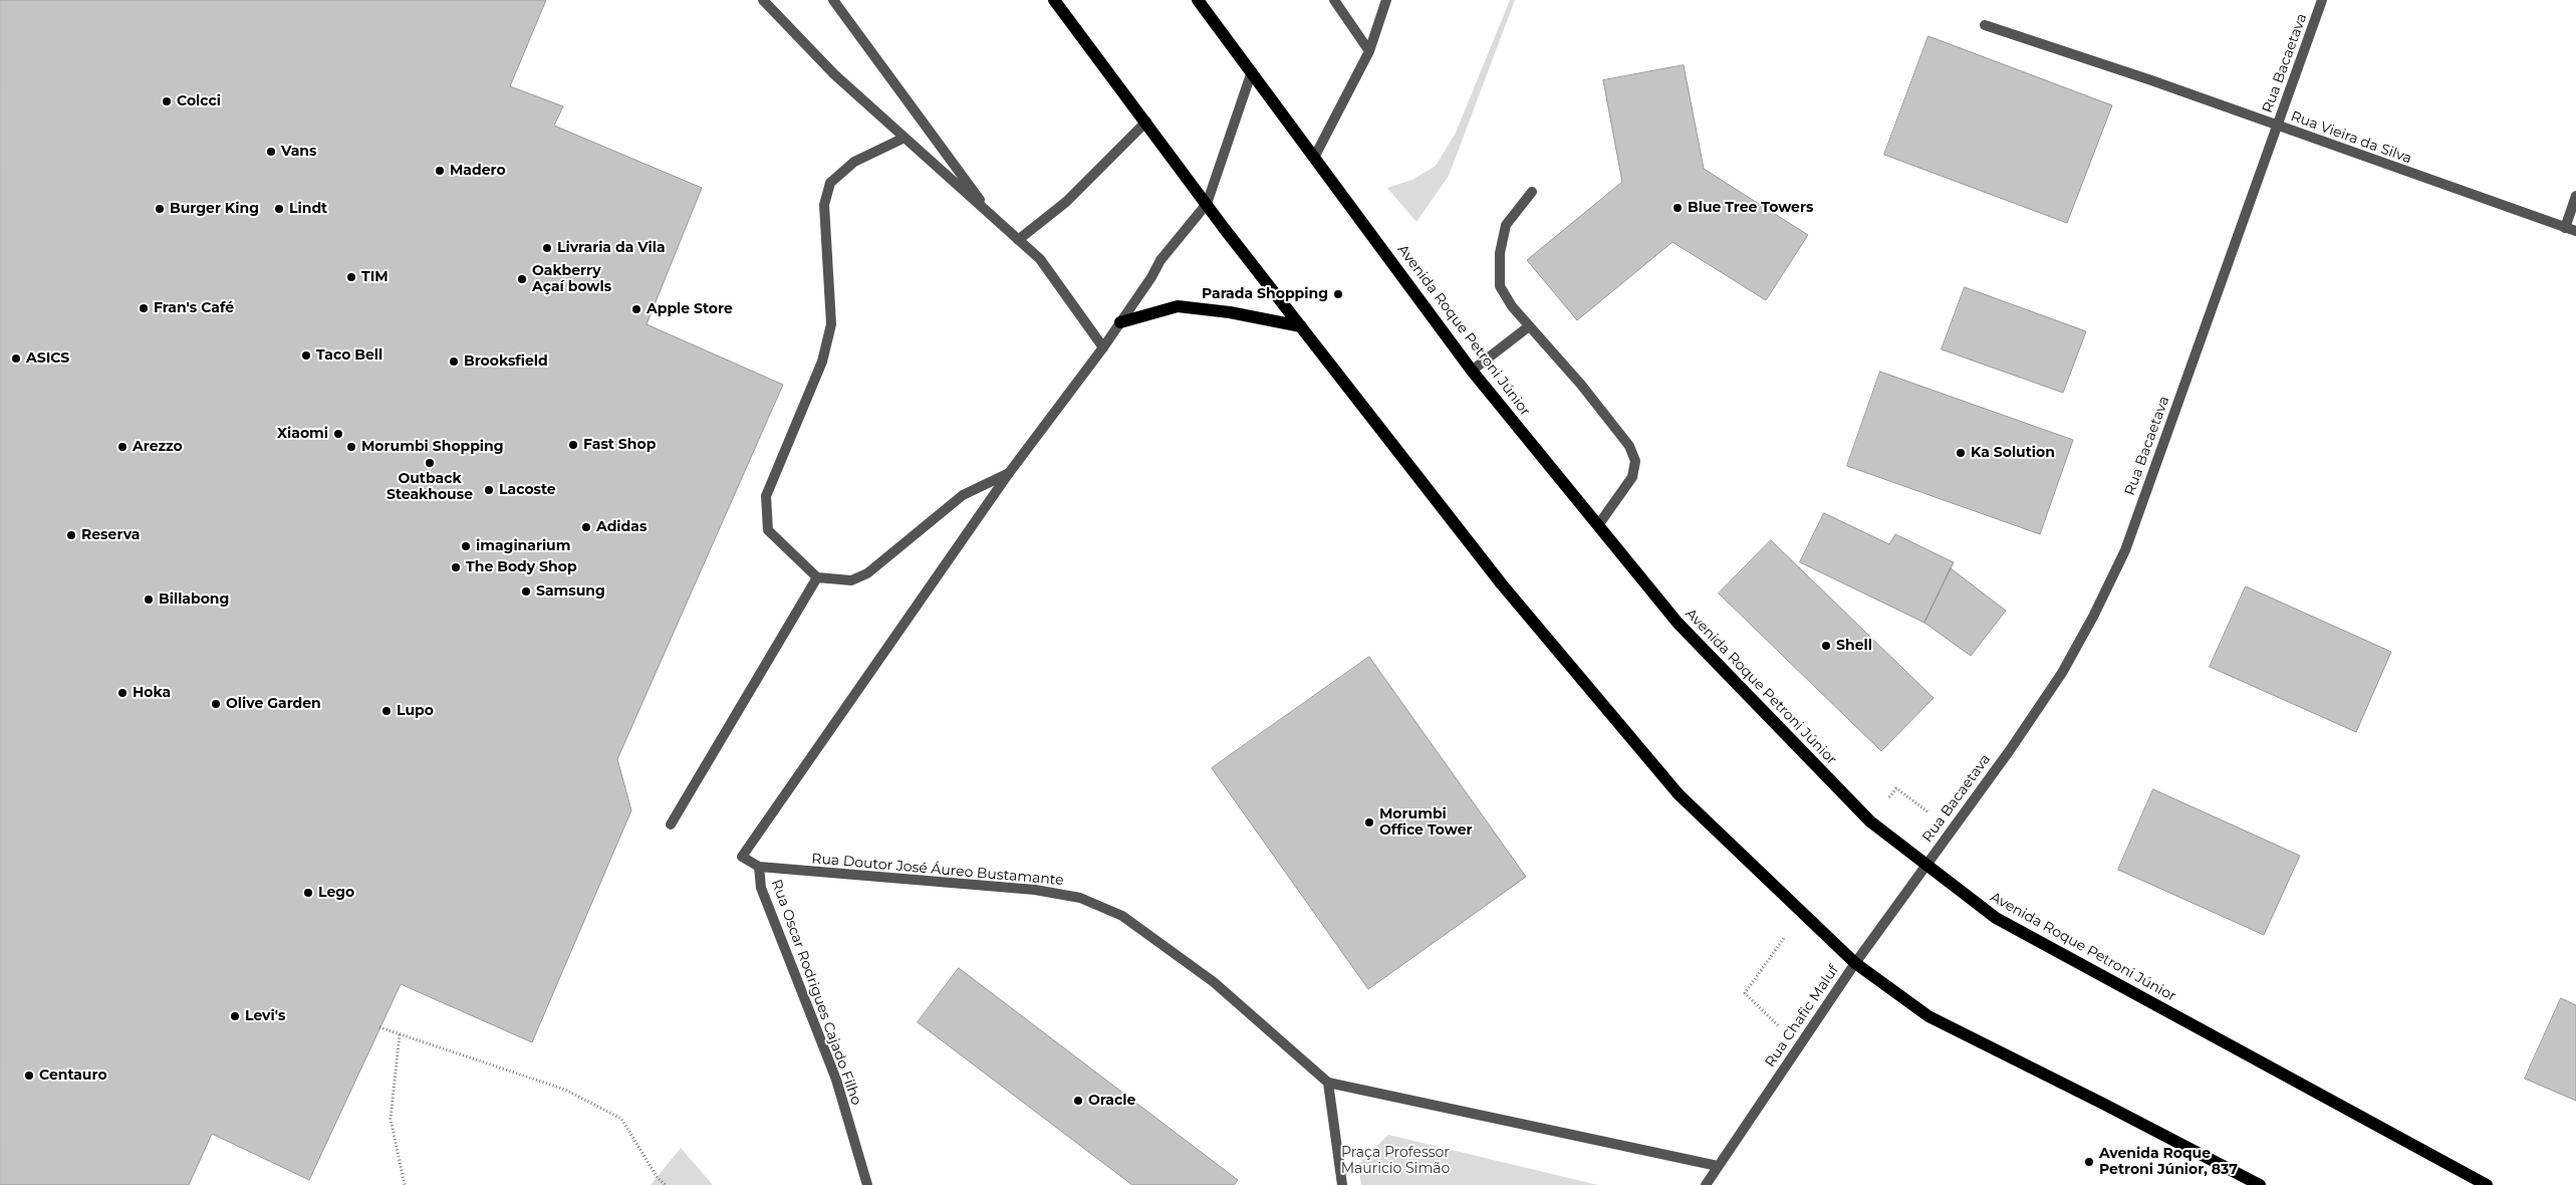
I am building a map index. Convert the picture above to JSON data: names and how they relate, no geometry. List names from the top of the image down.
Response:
{
  "streets": {
    "main road": ["Avenida Roque Petroni Júnior"],
    "street": [
      "Rua Bacaetava",
      "Rua Vieira da Silva",
      "Rua Doutor José Áureo Bustamante",
      "Rua Oscar Rodrigues Cajado Filho",
      "Rua Chafic Maluf"
    ]
  },
  "crossings": [
    ["Rua Bacaetava", "Rua Vieira da Silva"],
    ["Rua Bacaetava", "Avenida Roque Petroni Júnior"],
    ["Rua Bacaetava", "Rua Chafic Maluf"],
    ["Avenida Roque Petroni Júnior", "Rua Chafic Maluf"],
    ["Rua Doutor José Áureo Bustamante", "Rua Oscar Rodrigues Cajado Filho"]
  ],
  "parks": ["Praça Professor Mauricio Simão"],
  "places": [
    "Colcci",
    "Vans",
    "Madero",
    "Blue Tree Towers",
    "Burger King",
    "Lindt",
    "Livraria da Vila",
    "TIM",
    "Oakberry Açaí bowls",
    "Parada Shopping",
    "Fran's Café",
    "Apple Store",
    "Taco Bell",
    "ASICS",
    "Brooksfield",
    "Xiaomi",
    "Fast Shop",
    "Arezzo",
    "Morumbi Shopping",
    "Ka Solution",
    "Outback Steakhouse",
    "Lacoste",
    "Adidas",
    "Reserva",
    "imaginarium",
    "The Body Shop",
    "Samsung",
    "Billabong",
    "Shell",
    "Hoka",
    "Olive Garden",
    "Lupo",
    "Morumbi Office Tower",
    "Lego",
    "Levi's",
    "Centauro",
    "Oracle",
    "Avenida Roque Petroni Júnior, 837"
  ]
}
